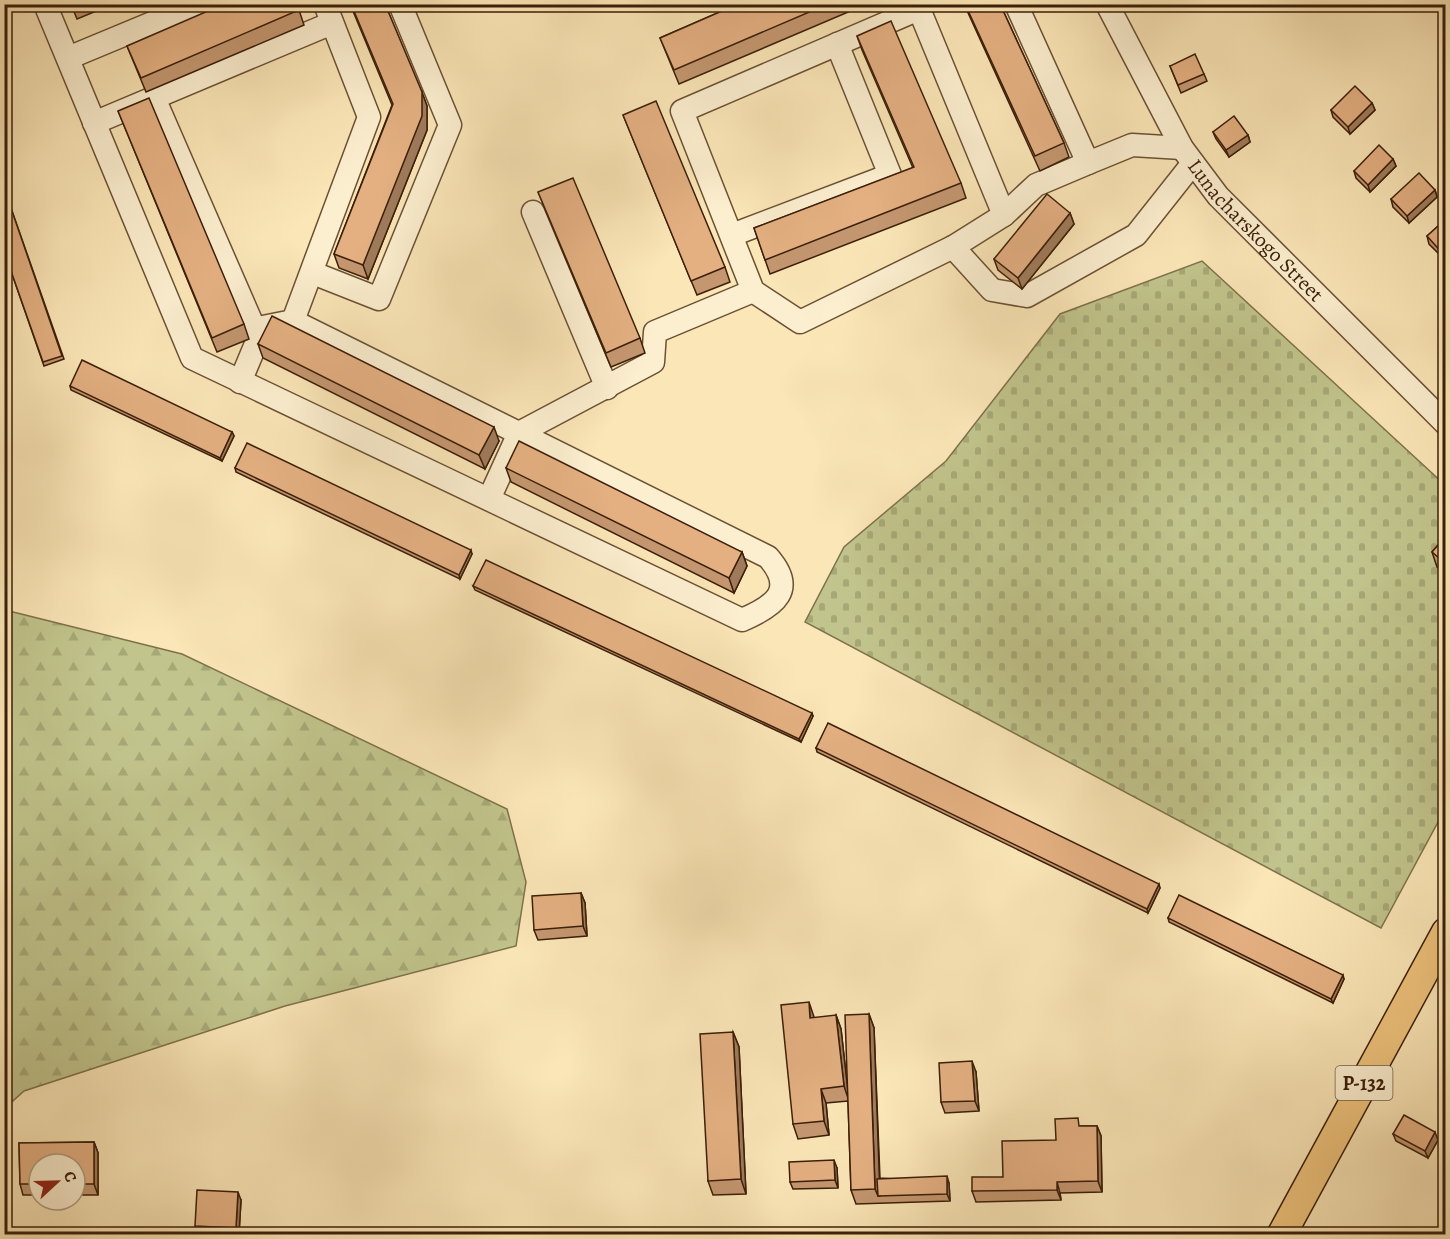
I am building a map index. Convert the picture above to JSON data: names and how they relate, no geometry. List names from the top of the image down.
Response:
{
  "streets": {
    "main road": ["Р-132"],
    "street": ["Lunacharskogo Street"]
  },
  "north": "right"
}
